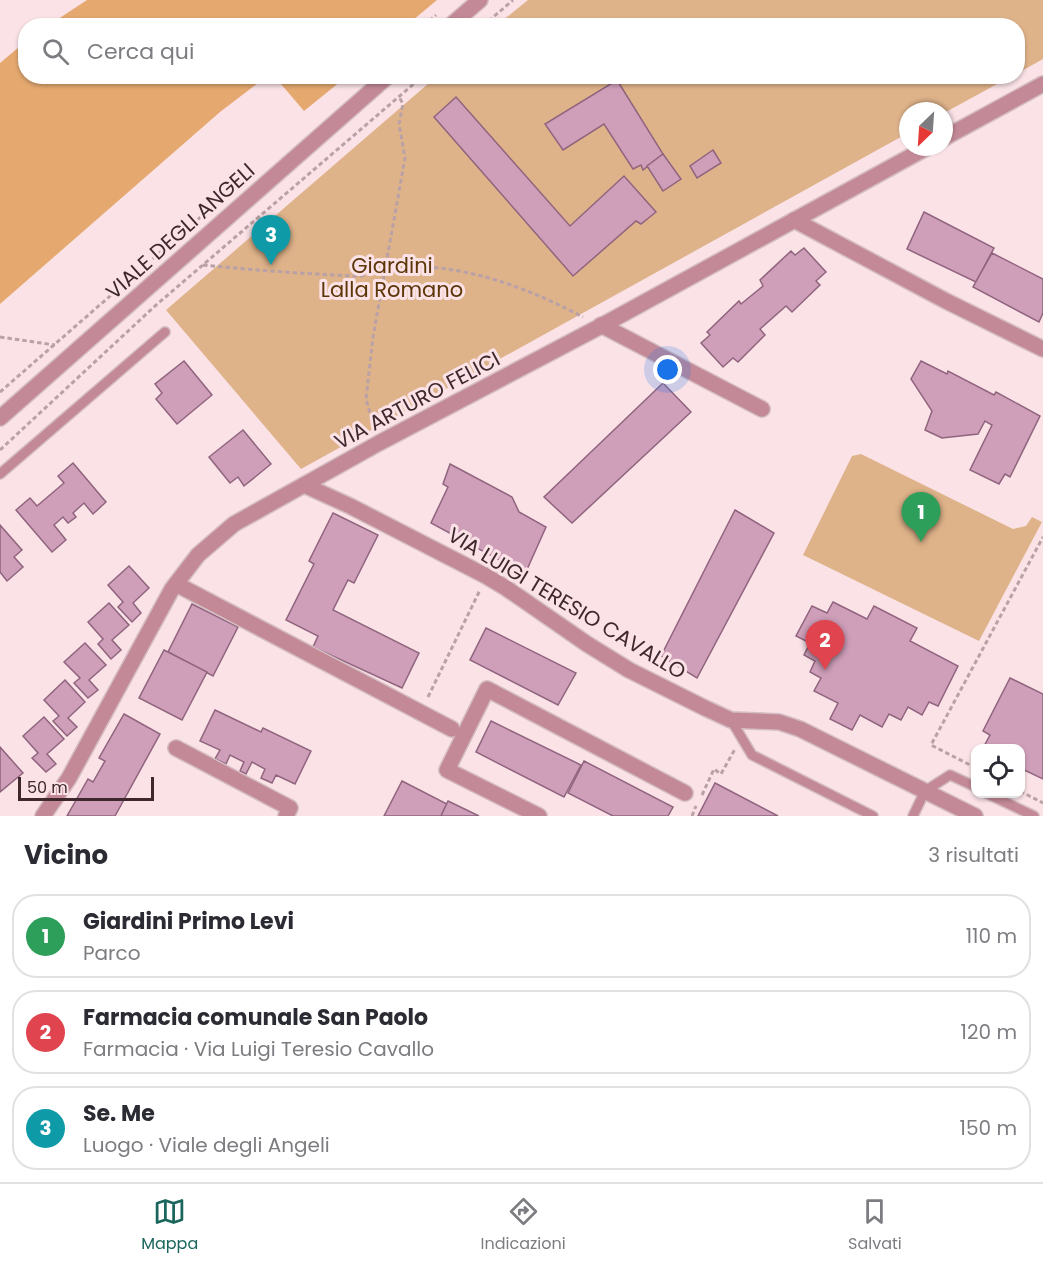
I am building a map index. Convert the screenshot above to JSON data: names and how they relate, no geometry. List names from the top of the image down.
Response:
{
  "streets": {
    "street": ["VIALE DEGLI ANGELI", "VIA ARTURO FELICI", "VIA LUIGI TERESIO CAVALLO"]
  },
  "crossings": [
    ["VIA ARTURO FELICI", "VIA LUIGI TERESIO CAVALLO"]
  ],
  "parks": ["Giardini Lalla Romano"],
  "scale_bar": "50 m",
  "north": "bottom left",
  "page": {
    "search": "Cerca qui",
    "pins": ["3", "1", "2"],
    "scale": "50 m",
    "heading": ["Vicino", "3 risultati"],
    "list": [
      {
        "mark": "1",
        "name": "Giardini Primo Levi",
        "note": "Parco",
        "value": "110 m"
      },
      {
        "mark": "2",
        "name": "Farmacia comunale San Paolo",
        "note": "Farmacia · Via Luigi Teresio Cavallo",
        "value": "120 m"
      },
      {
        "mark": "3",
        "name": "Se. Me",
        "note": "Luogo · Viale degli Angeli",
        "value": "150 m"
      }
    ],
    "nav": ["Mappa", "Indicazioni", "Salvati"]
  }
}
